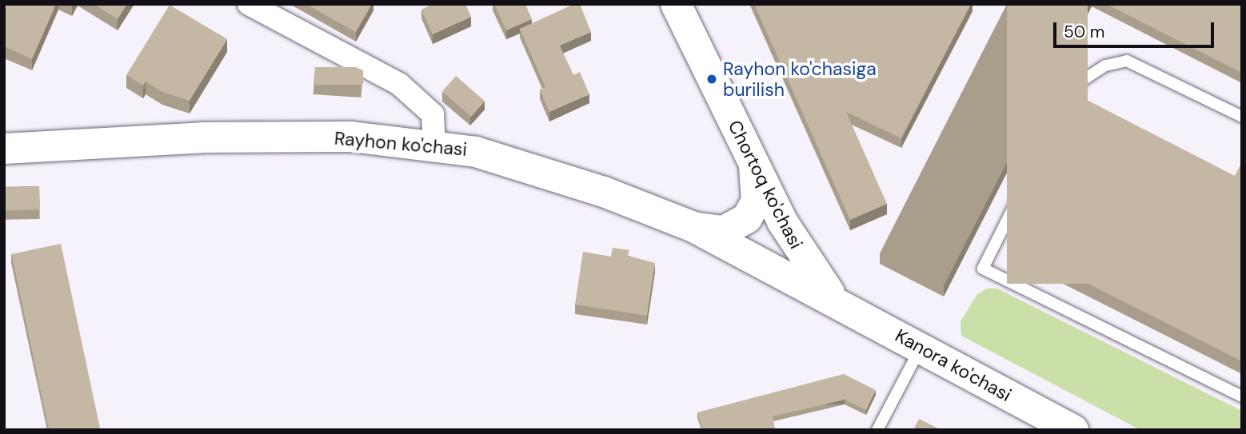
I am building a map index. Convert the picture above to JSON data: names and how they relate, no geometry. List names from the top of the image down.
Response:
{
  "streets": {
    "street": ["Rayhon ko'chasi", "Chortoq ko'chasi", "Kanora ko'chasi"]
  },
  "crossings": [
    ["Rayhon ko'chasi", "Chortoq ko'chasi"],
    ["Rayhon ko'chasi", "Kanora ko'chasi"],
    ["Chortoq ko'chasi", "Kanora ko'chasi"]
  ],
  "places": ["Rayhon ko'chasiga burilish"],
  "scale_bar": "50 m"
}
